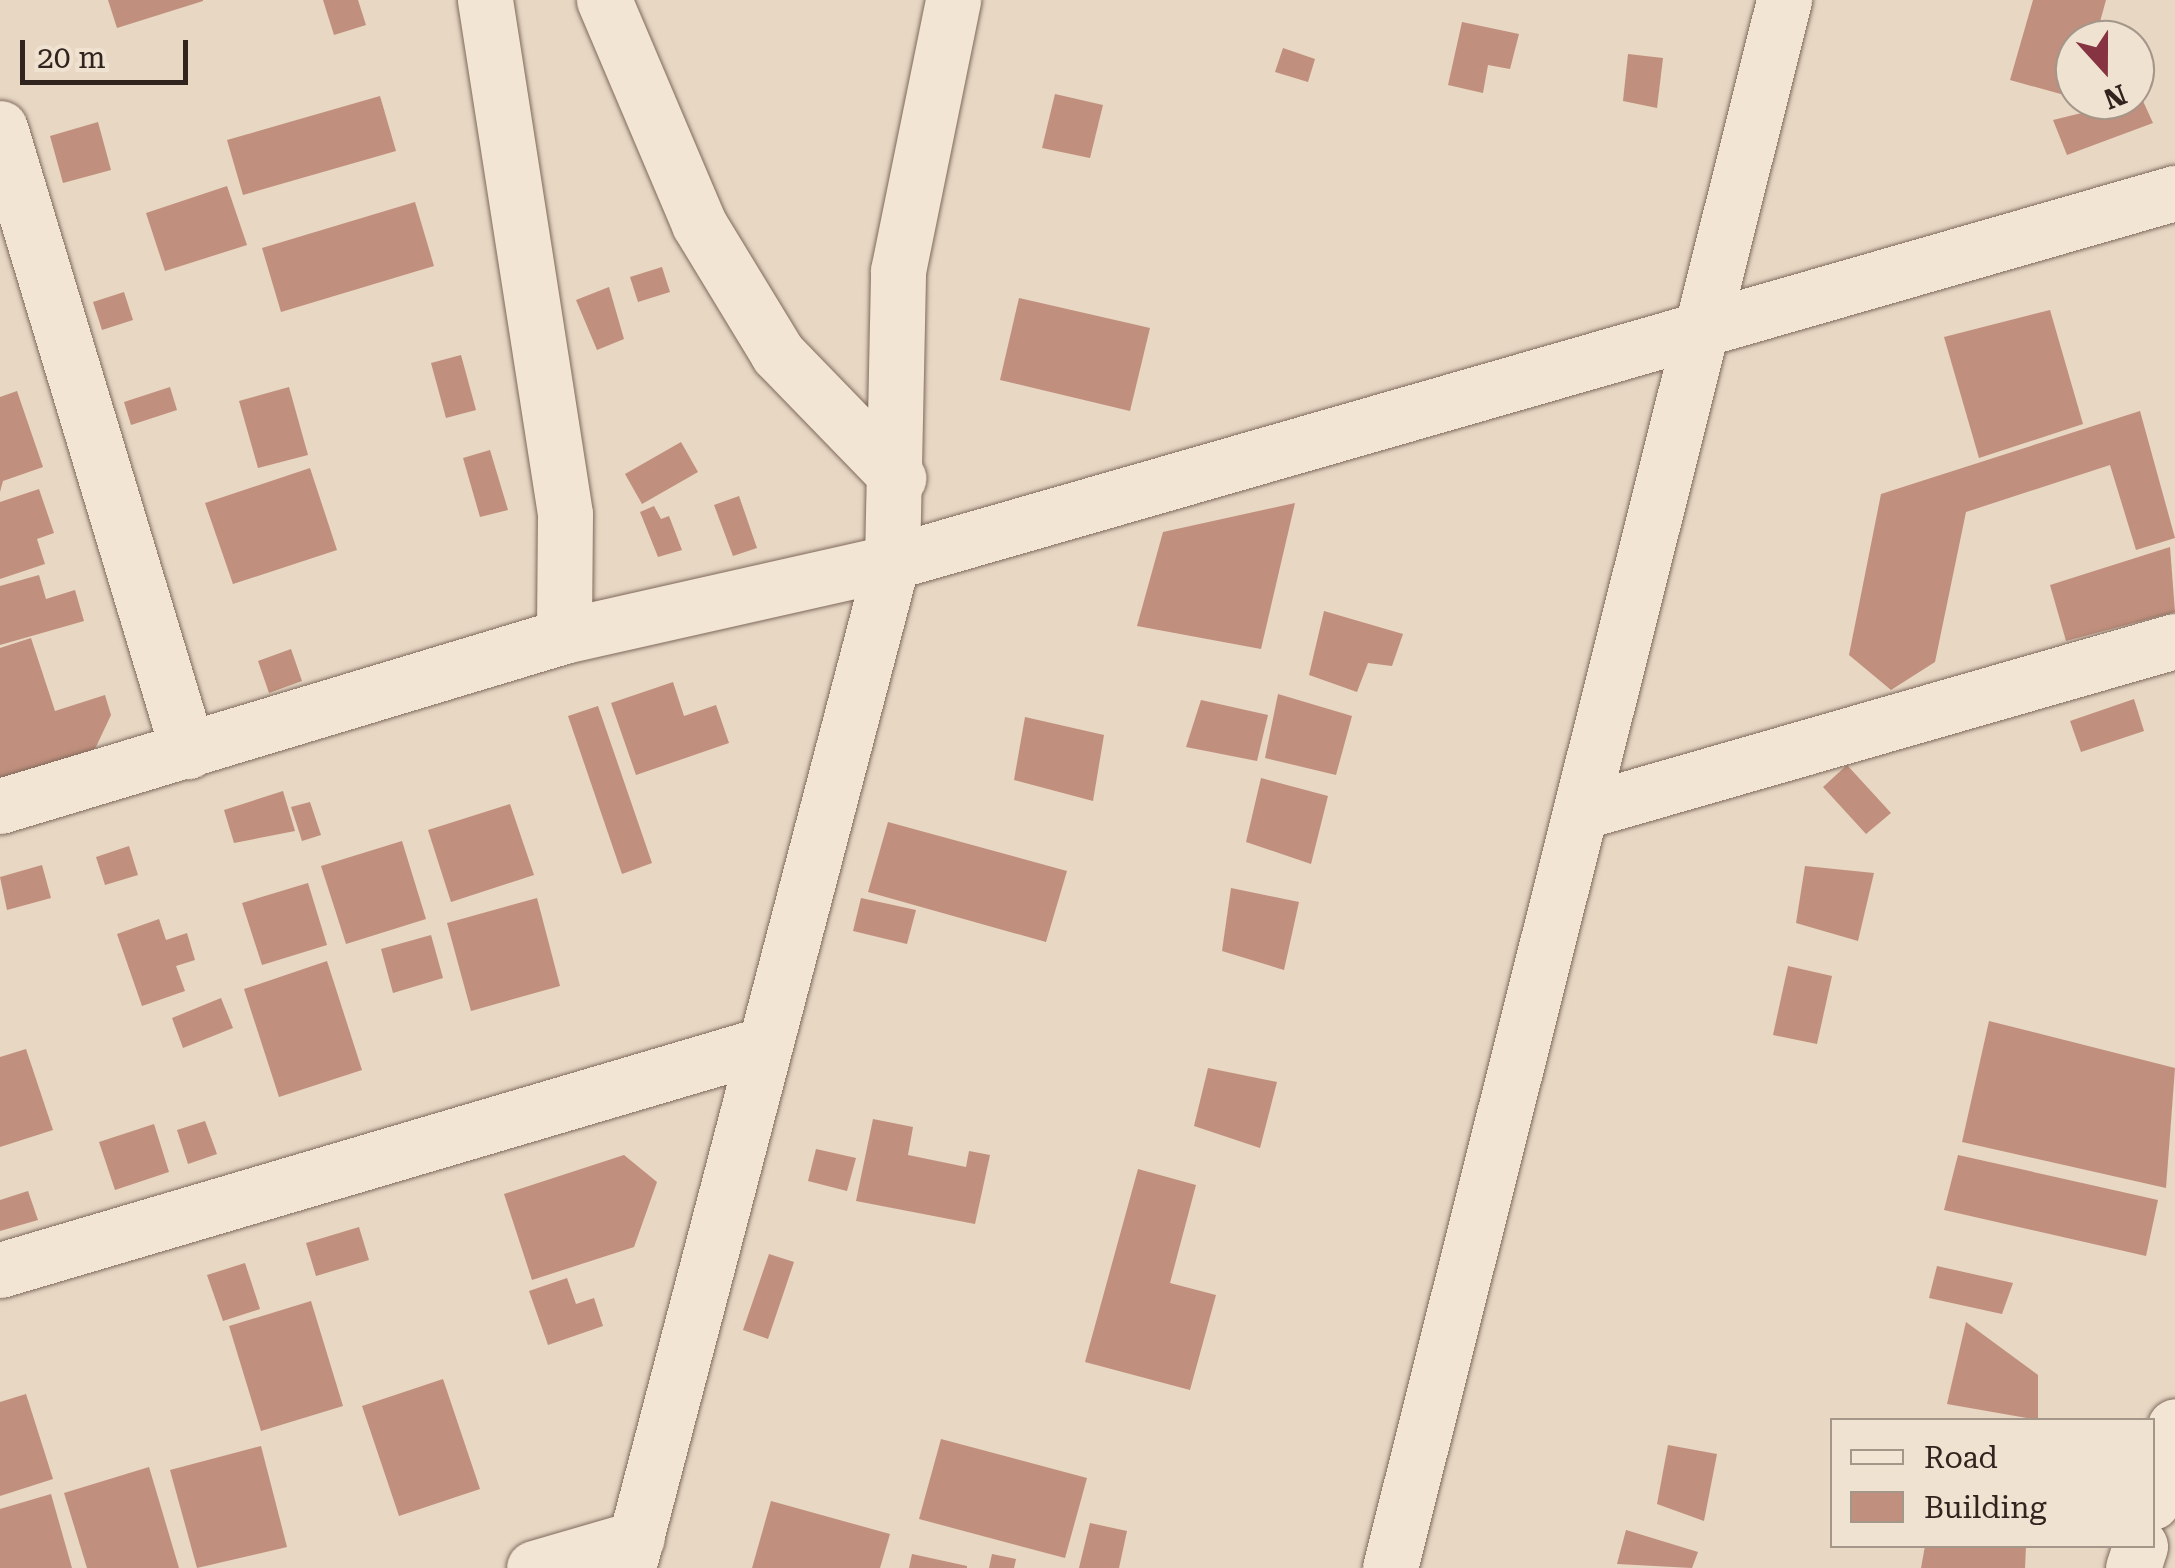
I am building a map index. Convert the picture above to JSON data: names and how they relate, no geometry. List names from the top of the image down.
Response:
{
  "legend": ["Road", "Building"],
  "scale_bar": "20 m",
  "north": "bottom"
}
